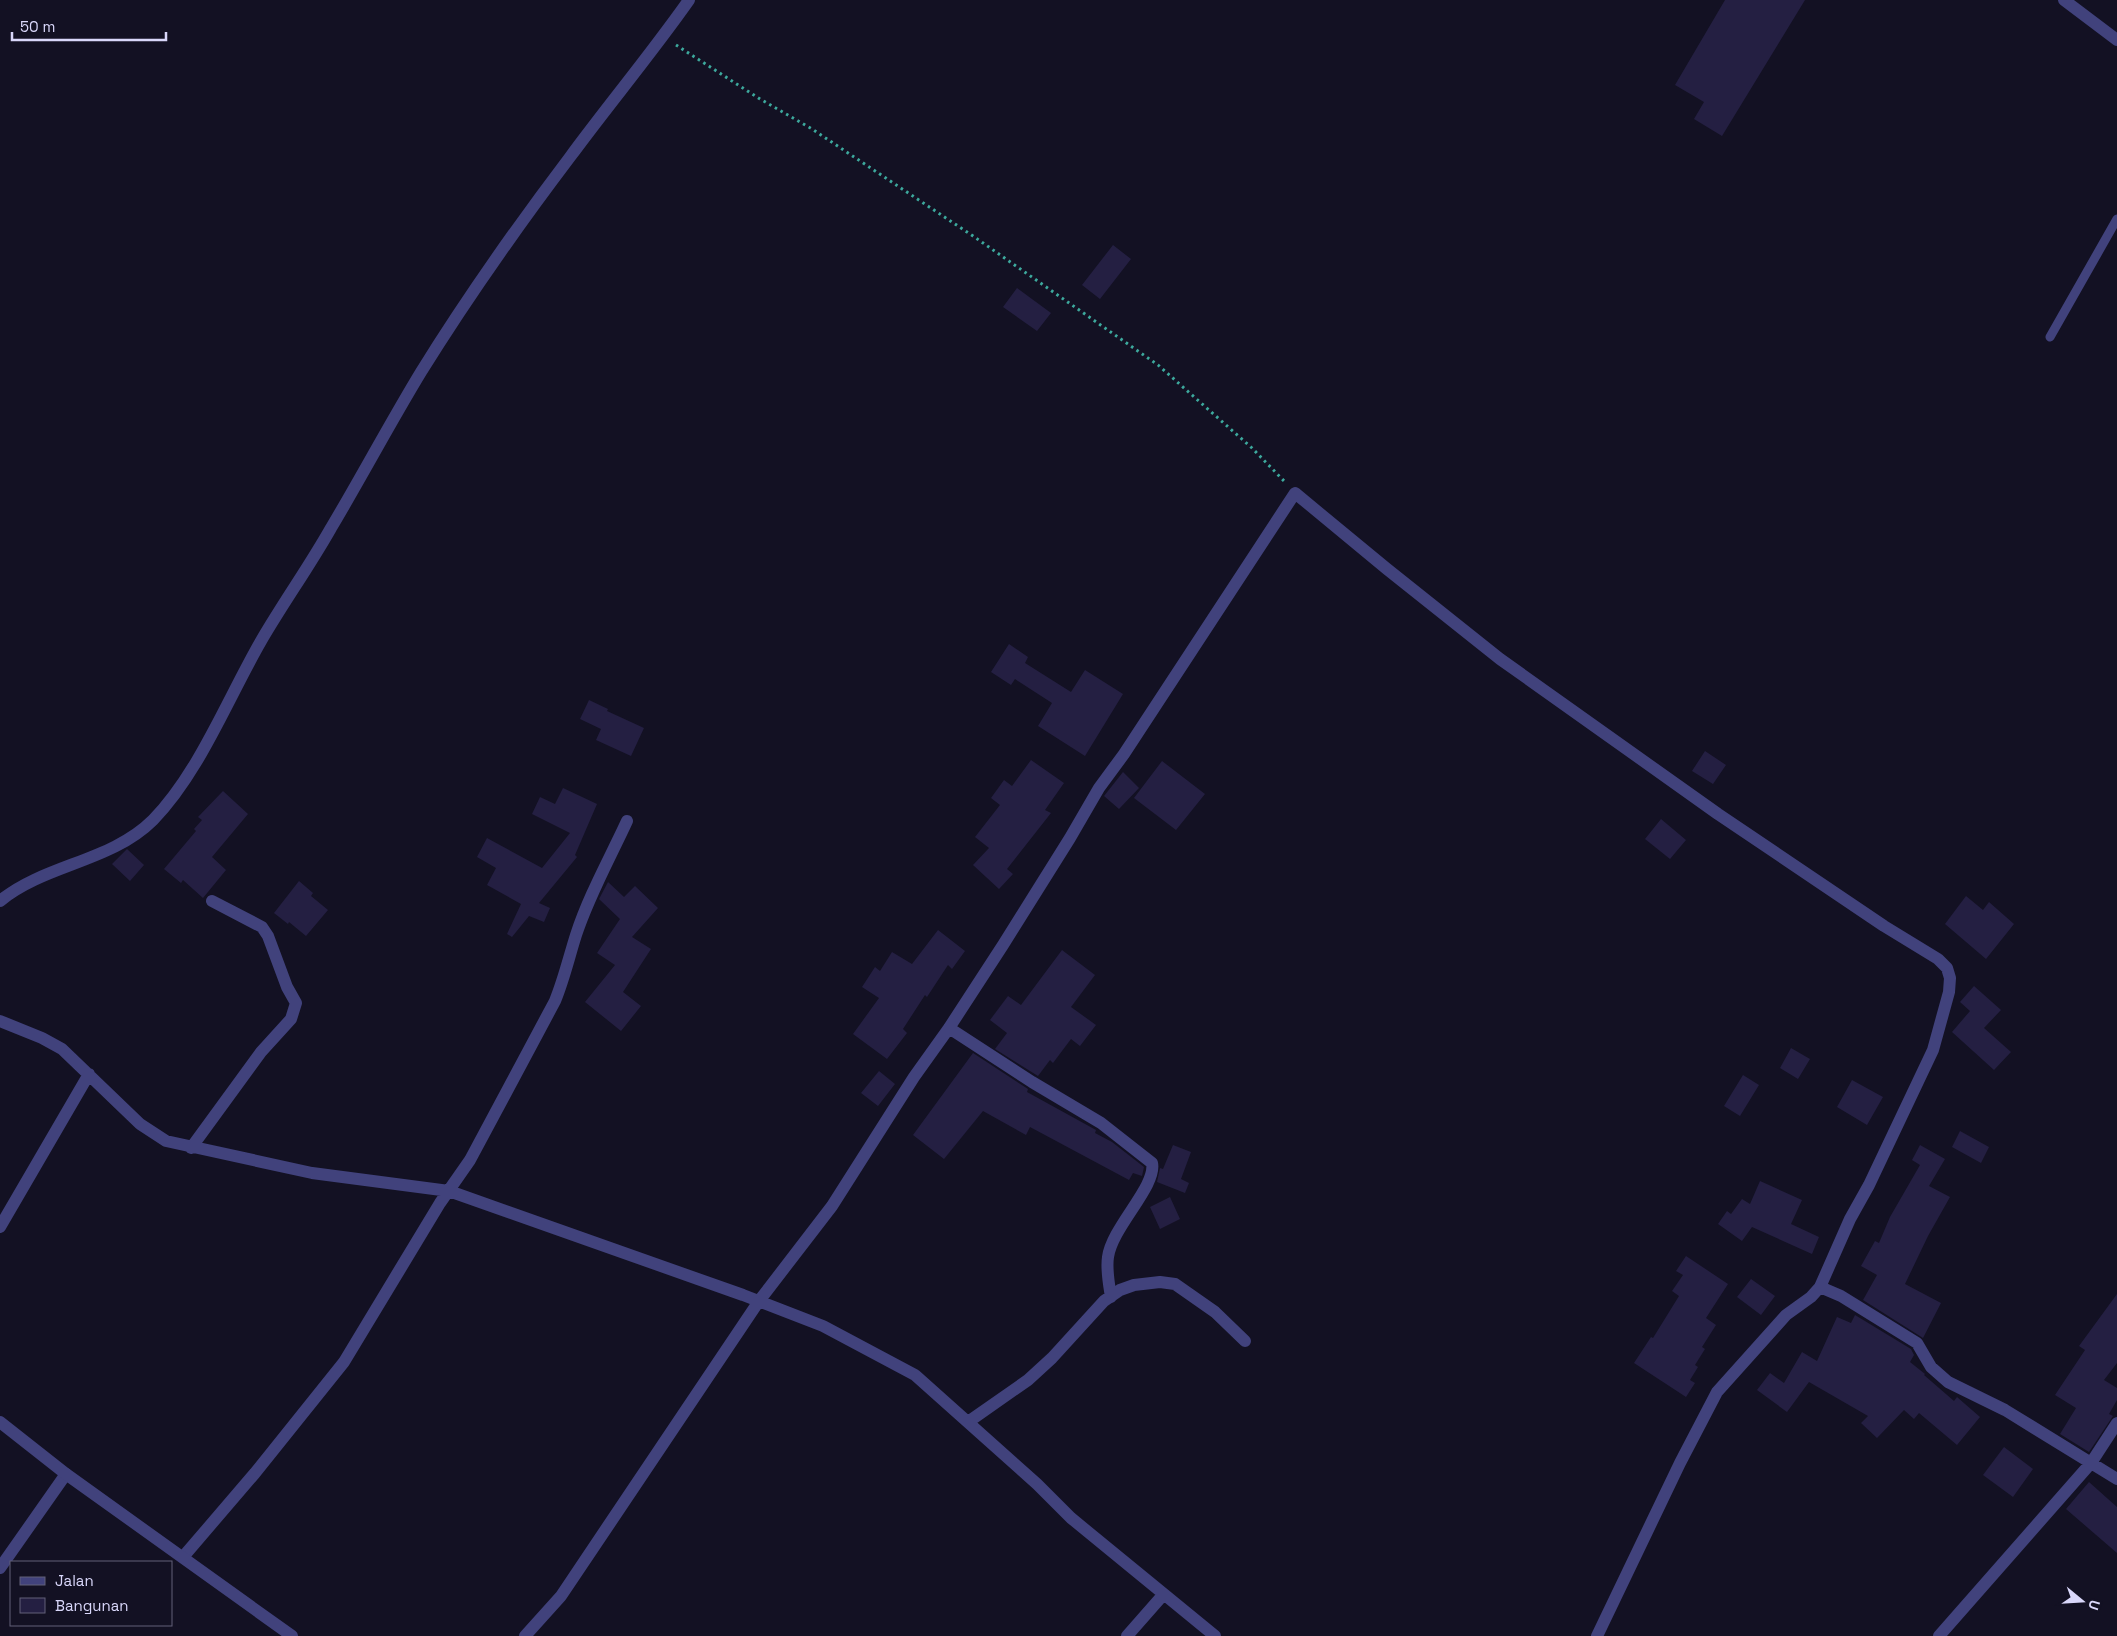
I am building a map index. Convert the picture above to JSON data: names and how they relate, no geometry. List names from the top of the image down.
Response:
{
  "legend": ["Jalan", "Bangunan"],
  "scale_bar": "50 m",
  "north": "right"
}
